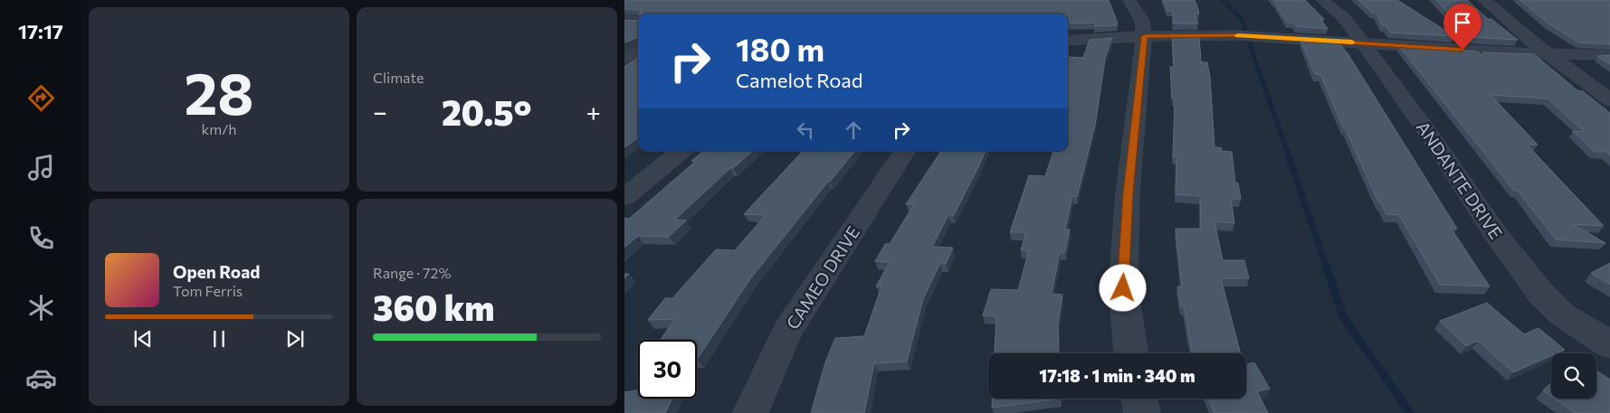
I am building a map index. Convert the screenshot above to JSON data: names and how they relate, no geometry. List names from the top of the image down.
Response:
{
  "streets": {
    "street": ["ANDANTE DRIVE", "CAMEO DRIVE"]
  },
  "page": {
    "tabs": "17:17",
    "tile": [
      ["28", "km/h"],
      "Climate",
      ["Range · 72%", "360 km"]
    ],
    "turn": ["180 m", "Camelot Road"],
    "heat": ["−", "20.5°", "+"],
    "song": ["Open Road", "Tom Ferris"],
    "limit": "30",
    "trip": "17:18 · 1 min · 340 m"
  }
}
